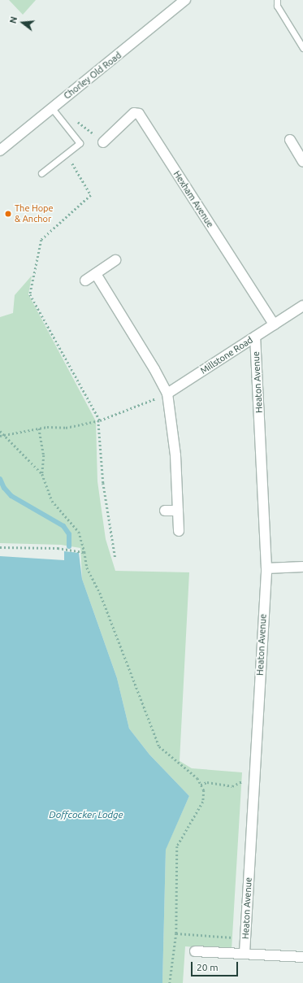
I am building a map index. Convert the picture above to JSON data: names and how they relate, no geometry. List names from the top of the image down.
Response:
{
  "streets": {
    "street": [
      "Chorley Old Road",
      "Hexham Avenue",
      "Millstone Road",
      "Heaton Avenue"
    ]
  },
  "crossings": [
    ["Hexham Avenue", "Millstone Road"],
    ["Millstone Road", "Heaton Avenue"]
  ],
  "water": ["Doffcocker Lodge"],
  "places": ["The Hope & Anchor"],
  "scale_bar": "20 m",
  "north": "left"
}
